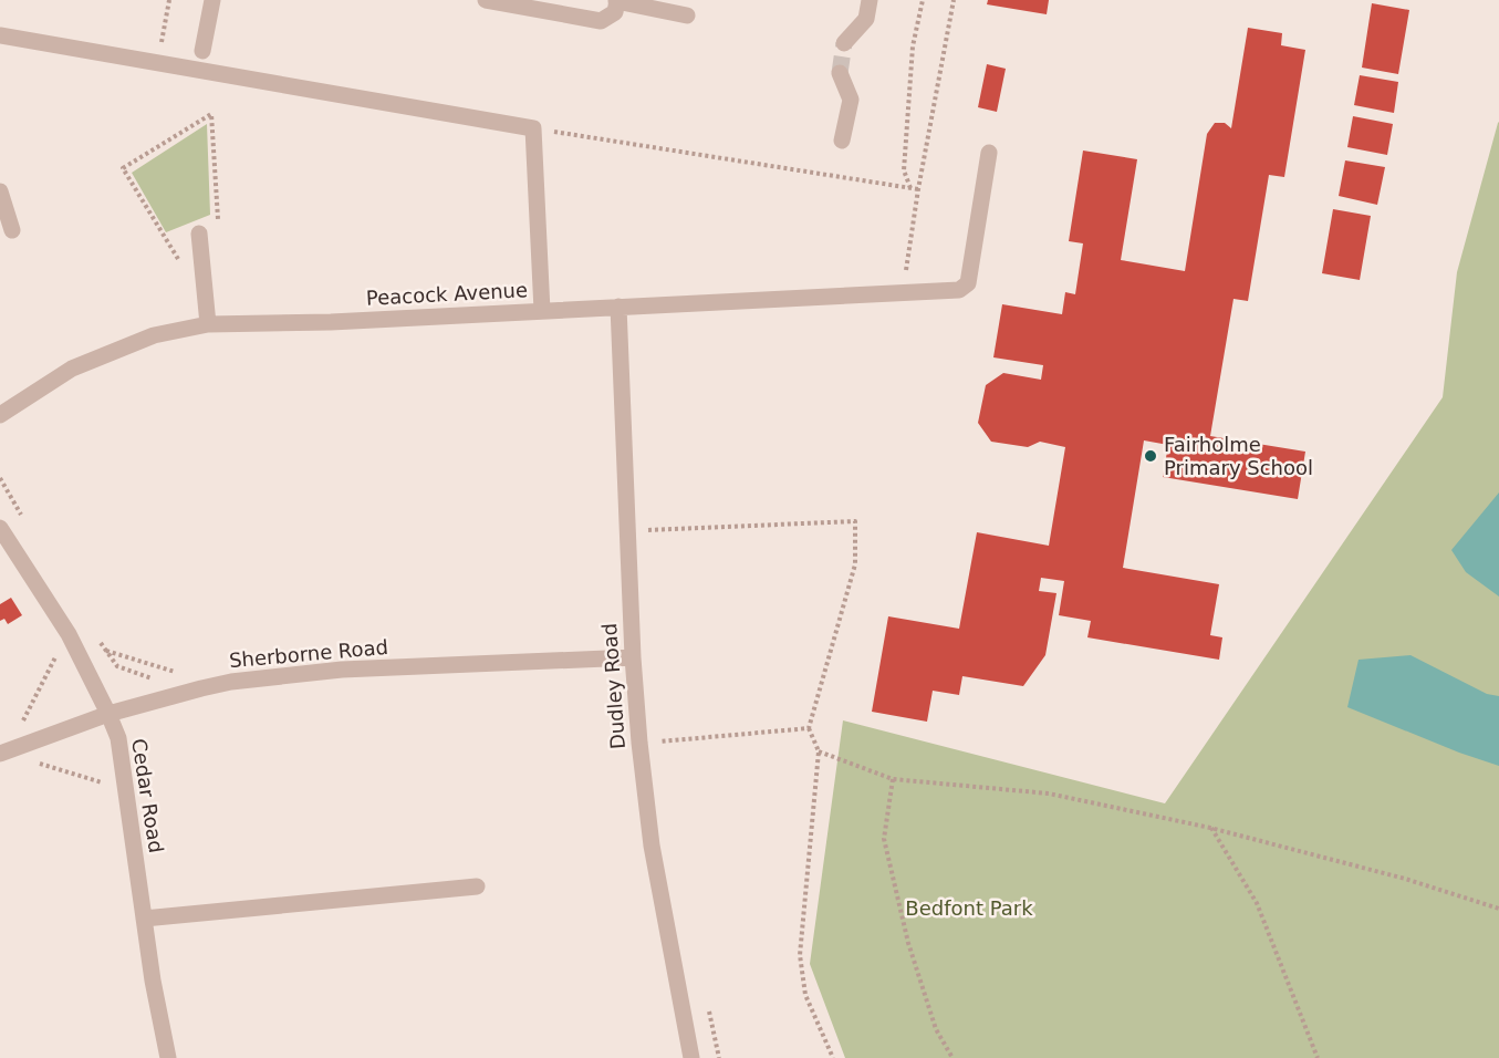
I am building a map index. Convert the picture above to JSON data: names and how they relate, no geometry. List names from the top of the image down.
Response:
{
  "streets": {
    "street": [
      "Peacock Avenue",
      "Sherborne Road",
      "Dudley Road",
      "Cedar Road"
    ]
  },
  "crossings": [
    ["Peacock Avenue", "Dudley Road"],
    ["Sherborne Road", "Dudley Road"],
    ["Sherborne Road", "Cedar Road"]
  ],
  "parks": ["Bedfont Park"],
  "places": ["Fairholme Primary School"]
}
